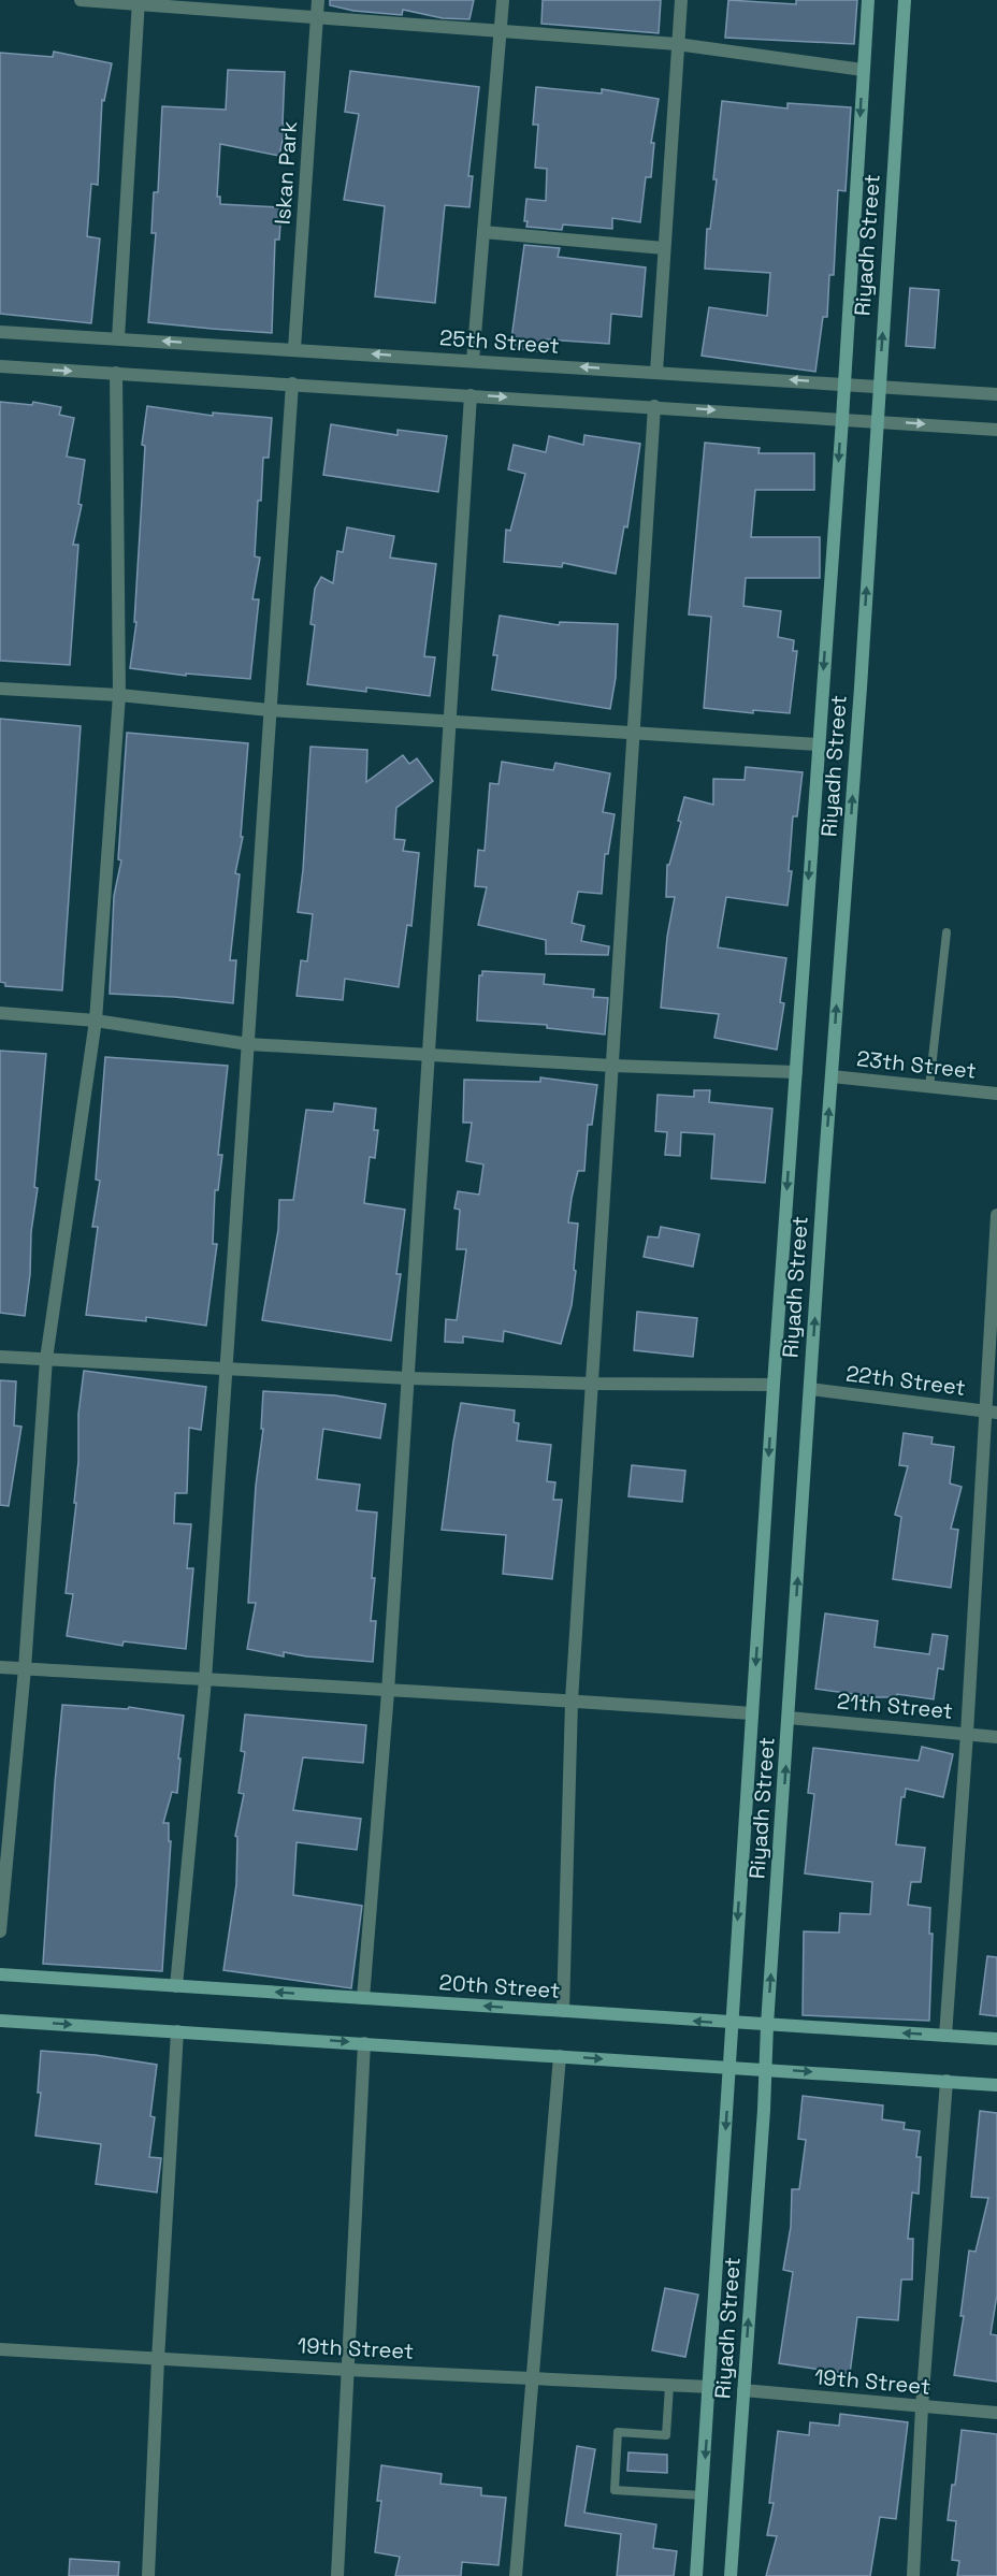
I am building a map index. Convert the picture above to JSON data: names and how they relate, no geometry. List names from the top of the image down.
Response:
{
  "streets": {
    "main road": ["Riyadh Street", "20th Street"],
    "street": [
      "Iskan Park",
      "25th Street",
      "23th Street",
      "22th Street",
      "21th Street",
      "19th Street"
    ]
  },
  "crossings": [
    ["Iskan Park", "25th Street"],
    ["Riyadh Street", "25th Street"],
    ["Riyadh Street", "23th Street"],
    ["Riyadh Street", "22th Street"],
    ["Riyadh Street", "21th Street"],
    ["Riyadh Street", "20th Street"],
    ["Riyadh Street", "19th Street"]
  ]
}
